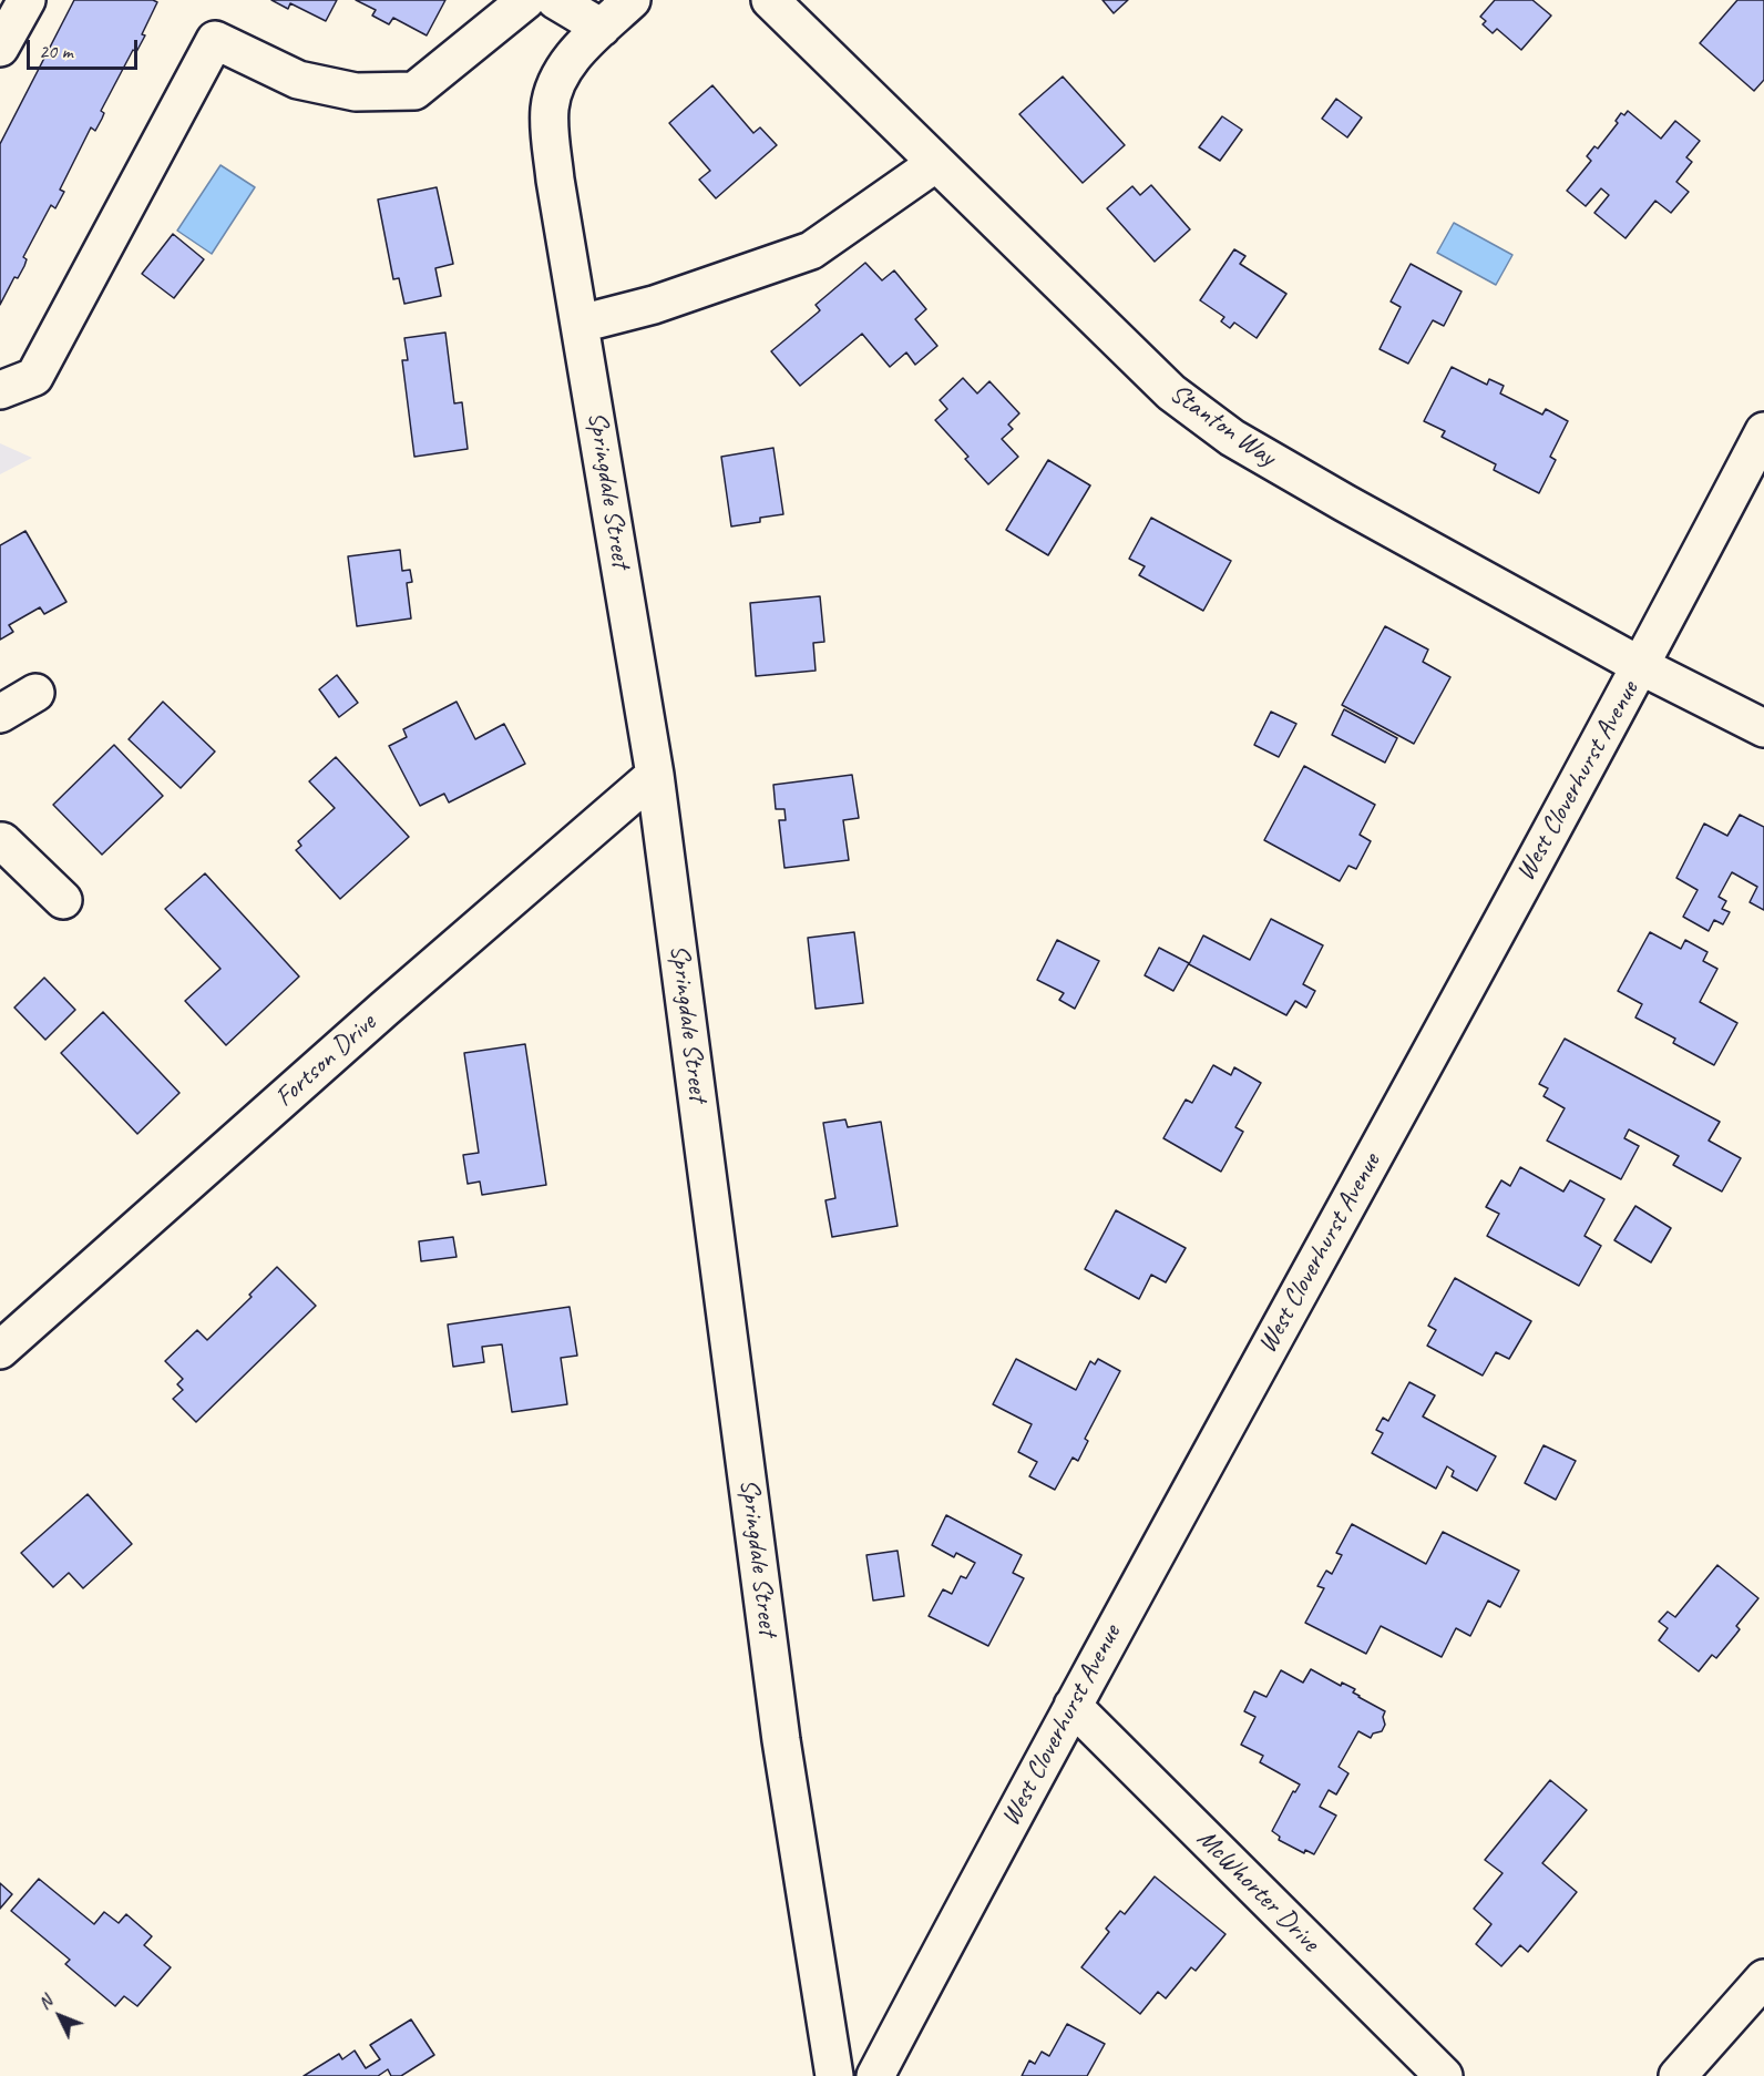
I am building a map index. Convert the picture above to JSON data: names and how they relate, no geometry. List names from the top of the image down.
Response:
{
  "streets": {
    "street": [
      "Stanton Way",
      "Springdale Street",
      "West Cloverhurst Avenue",
      "Fortson Drive",
      "McWhorter Drive"
    ]
  },
  "crossings": [
    ["Stanton Way", "West Cloverhurst Avenue"],
    ["Springdale Street", "Fortson Drive"],
    ["West Cloverhurst Avenue", "McWhorter Drive"]
  ],
  "scale_bar": "20 m",
  "north": "top left"
}
